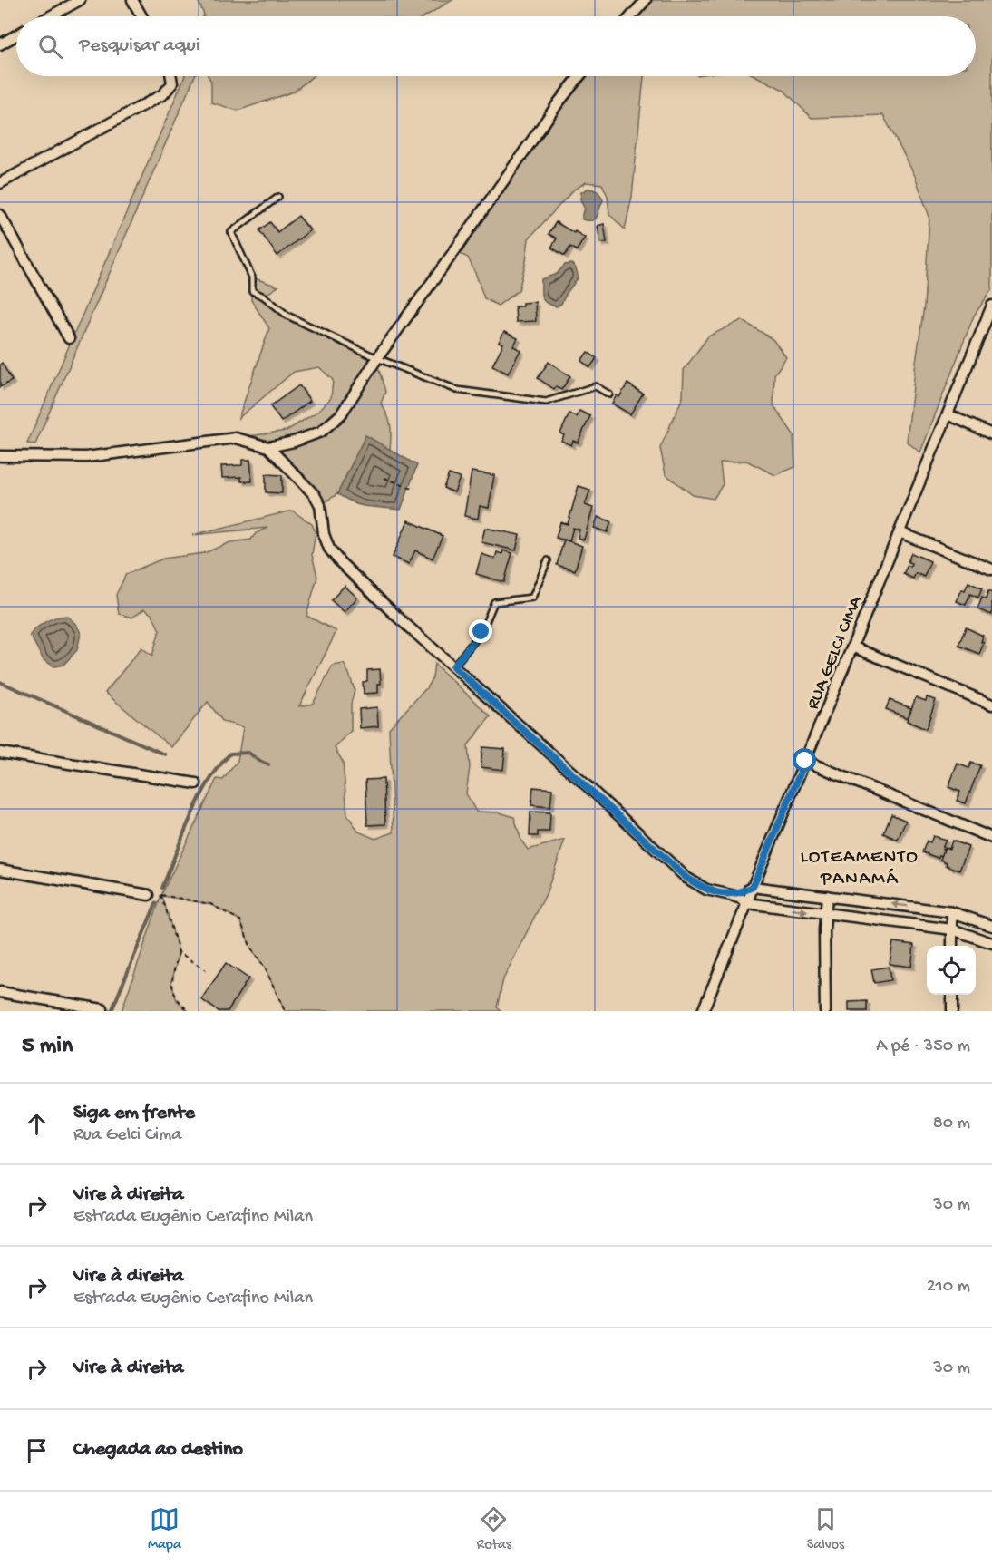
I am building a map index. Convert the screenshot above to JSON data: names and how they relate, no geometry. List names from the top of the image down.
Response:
{
  "streets": {
    "street": ["RUA GELCI CIMA"]
  },
  "districts": ["LOTEAMENTO PANAMÁ"],
  "page": {
    "search": "Pesquisar aqui",
    "heading": ["5 min", "A pé · 350 m"],
    "list": [
      ["Siga em frente", "Rua Gelci Cima", "80 m"],
      ["Vire à direita", "Estrada Eugênio Cerafino Milan", "30 m"],
      ["Vire à direita", "Estrada Eugênio Cerafino Milan", "210 m"],
      ["Vire à direita", "30 m"],
      "Chegada ao destino"
    ],
    "nav": ["Mapa", "Rotas", "Salvos"]
  }
}
